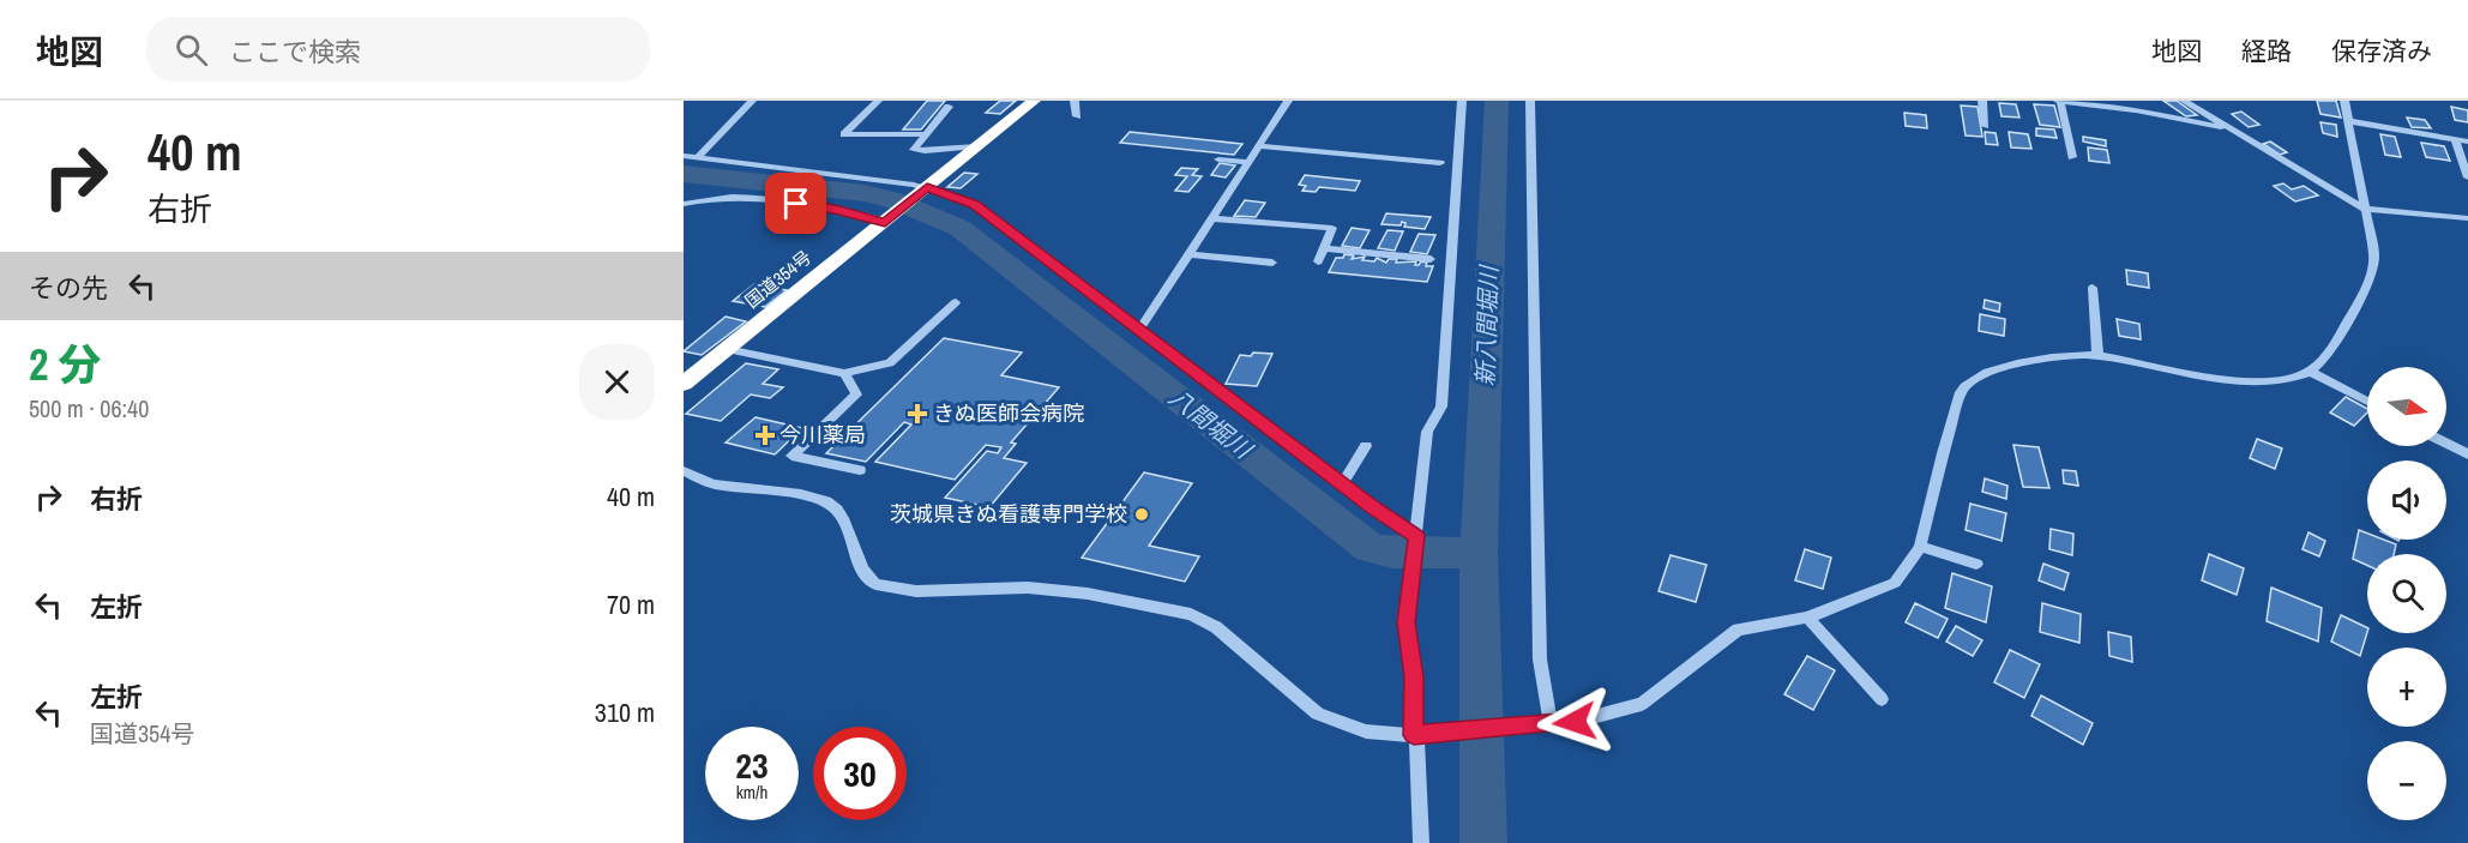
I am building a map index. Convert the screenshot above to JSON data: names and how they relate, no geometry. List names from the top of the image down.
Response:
{
  "streets": {
    "highway": ["国道354号"]
  },
  "water": ["新八間堀川", "八間堀川"],
  "places": {
    "health": ["きぬ医師会病院", "今川薬局"],
    "other": ["茨城県きぬ看護専門学校"]
  },
  "north": "right",
  "page": {
    "header": "地図",
    "search": "ここで検索",
    "nav": ["地図", "経路", "保存済み"],
    "turn": ["40 m", "右折"],
    "then": "その先",
    "heading": ["2 分", "500 m · 06:40"],
    "map_buttons": ["+", "−"],
    "list": [
      {
        "name": "右折",
        "value": "40 m"
      },
      {
        "name": "左折",
        "value": "70 m"
      },
      {
        "name": "左折",
        "note": "国道354号",
        "value": "310 m"
      }
    ],
    "speed": "23 km/h",
    "limit": "30"
  }
}
